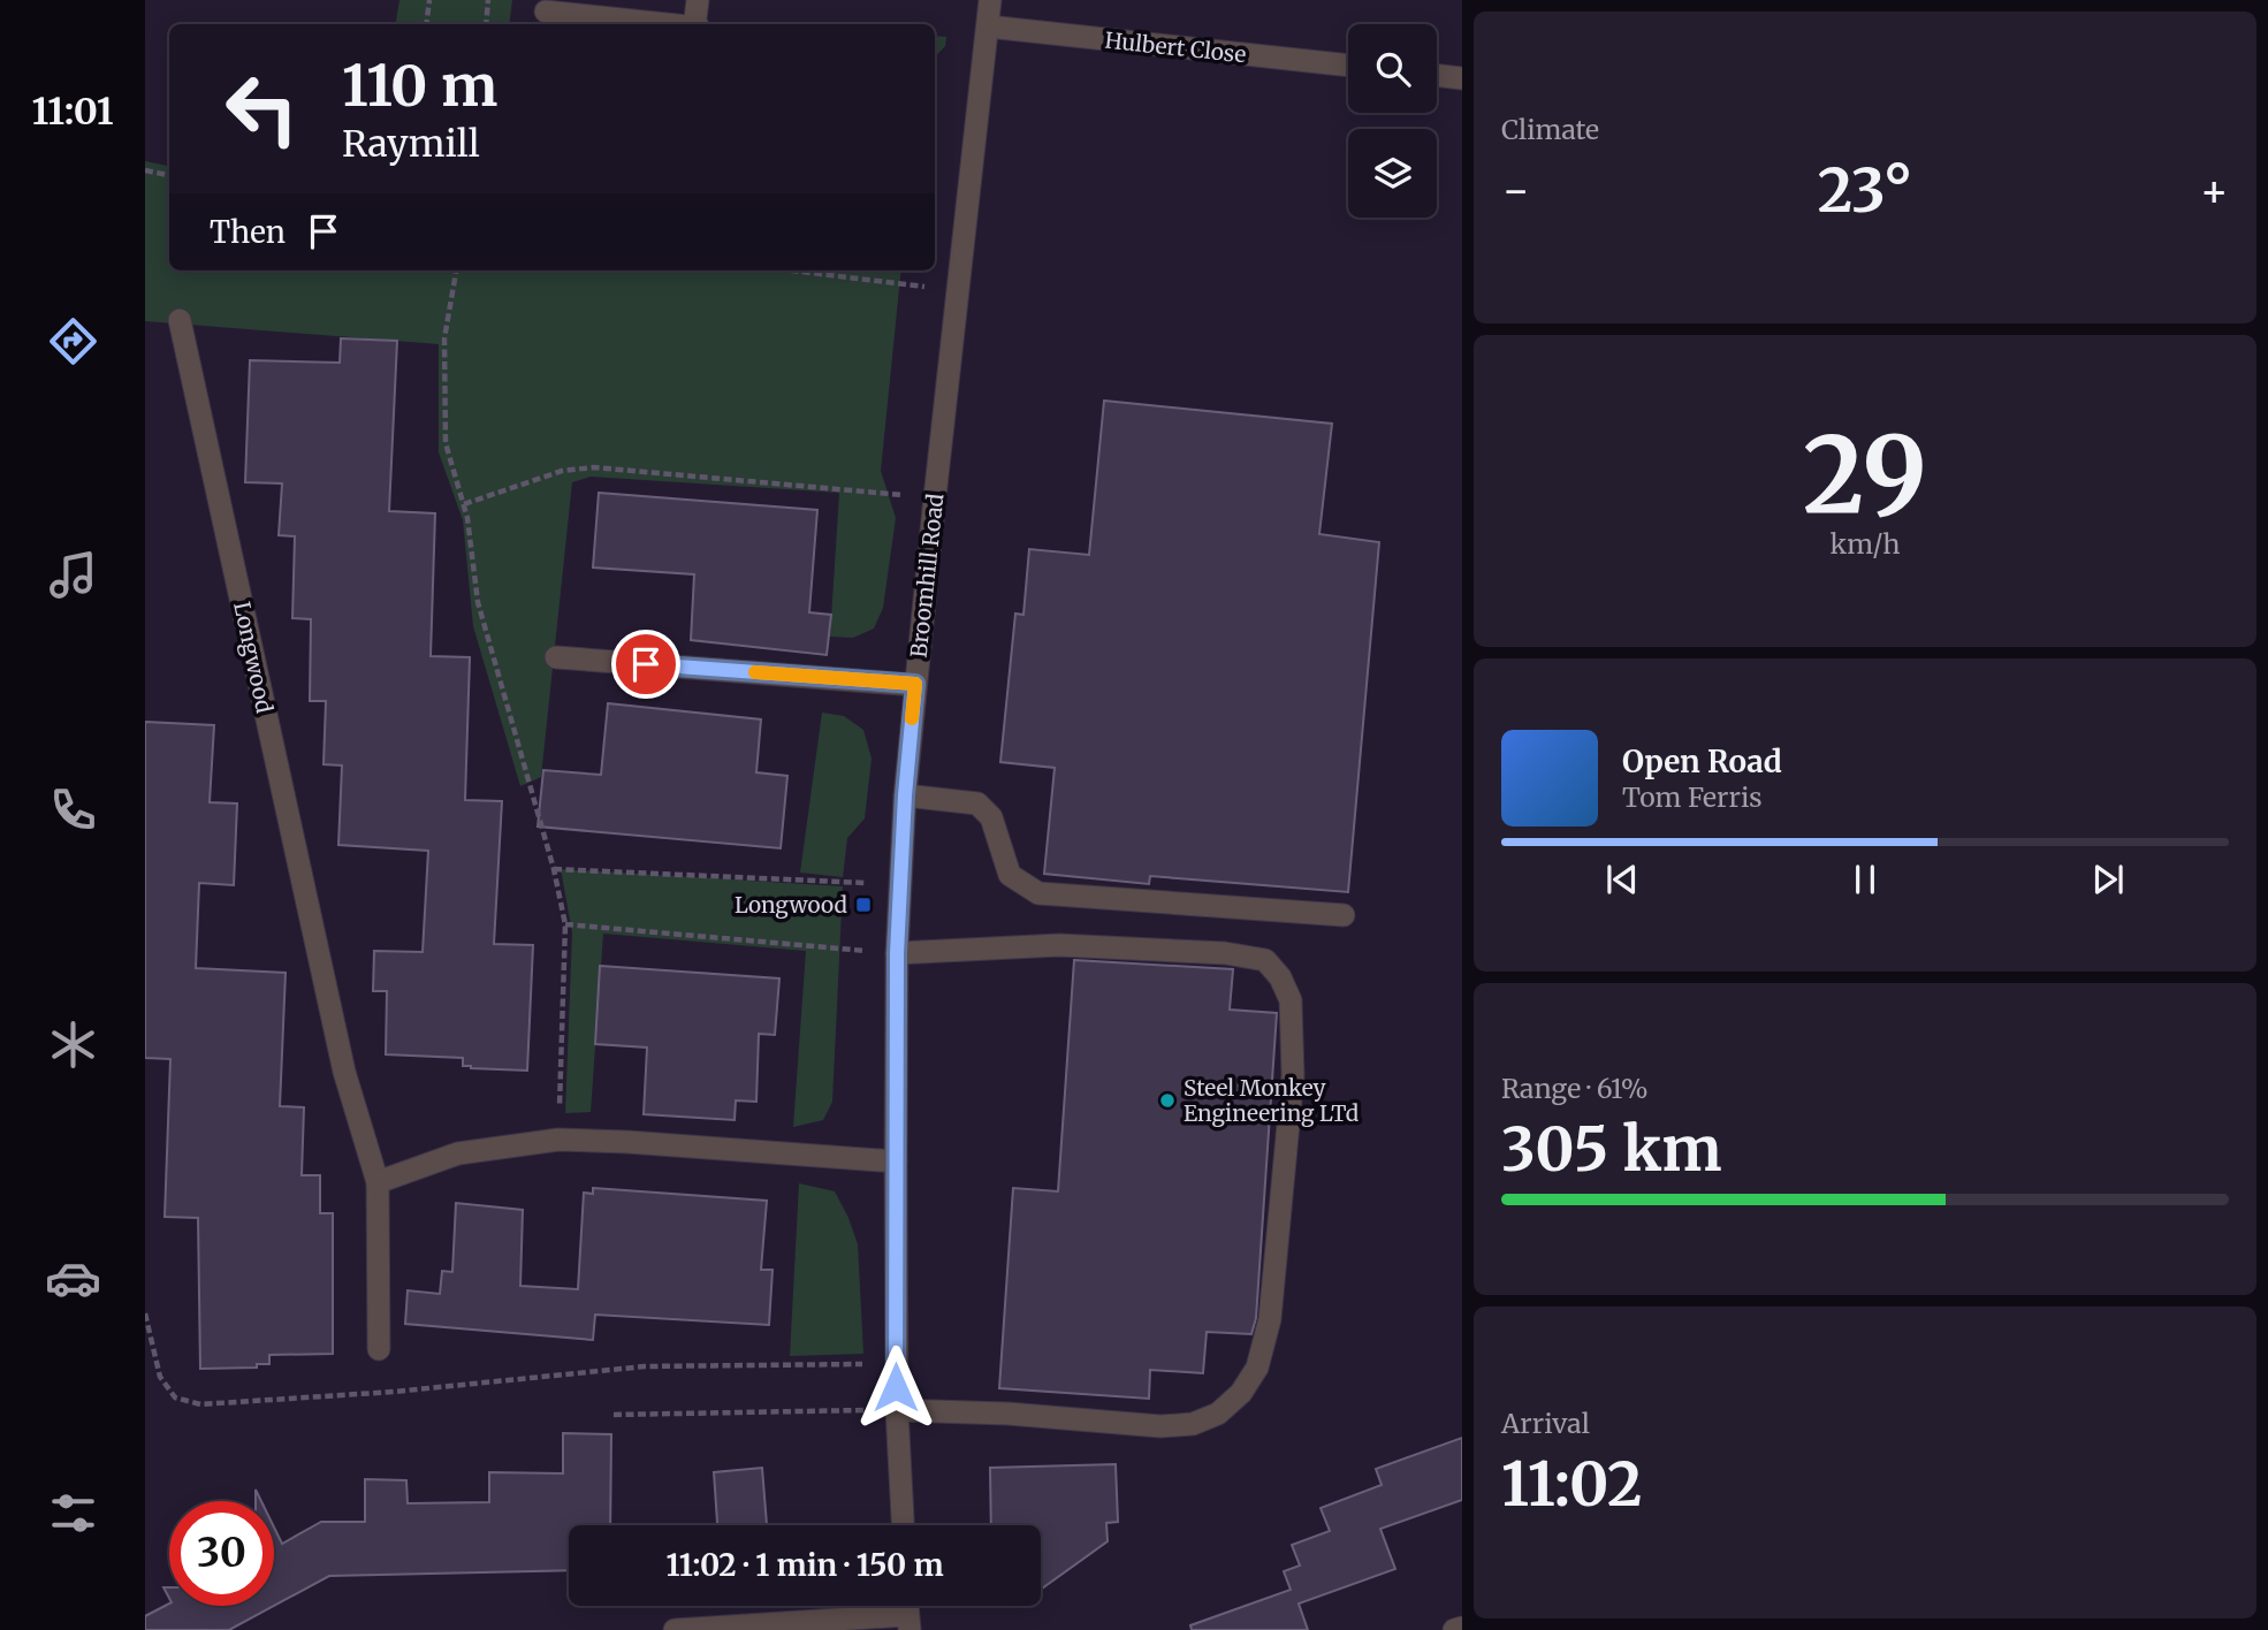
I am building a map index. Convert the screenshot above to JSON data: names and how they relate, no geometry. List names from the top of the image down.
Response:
{
  "streets": {
    "street": ["Hulbert Close", "Broomhill Road", "Longwood"]
  },
  "crossings": [
    ["Hulbert Close", "Broomhill Road"]
  ],
  "places": {
    "transit": ["Longwood"],
    "other": ["Steel Monkey Engineering LTd"]
  },
  "page": {
    "tabs": "11:01",
    "tile": [
      "Climate",
      ["29", "km/h"],
      ["Range · 61%", "305 km"],
      ["Arrival", "11:02"]
    ],
    "turn": ["110 m", "Raymill"],
    "heat": ["−", "23°", "+"],
    "then": "Then",
    "song": ["Open Road", "Tom Ferris"],
    "limit": "30",
    "trip": "11:02 · 1 min · 150 m"
  }
}
